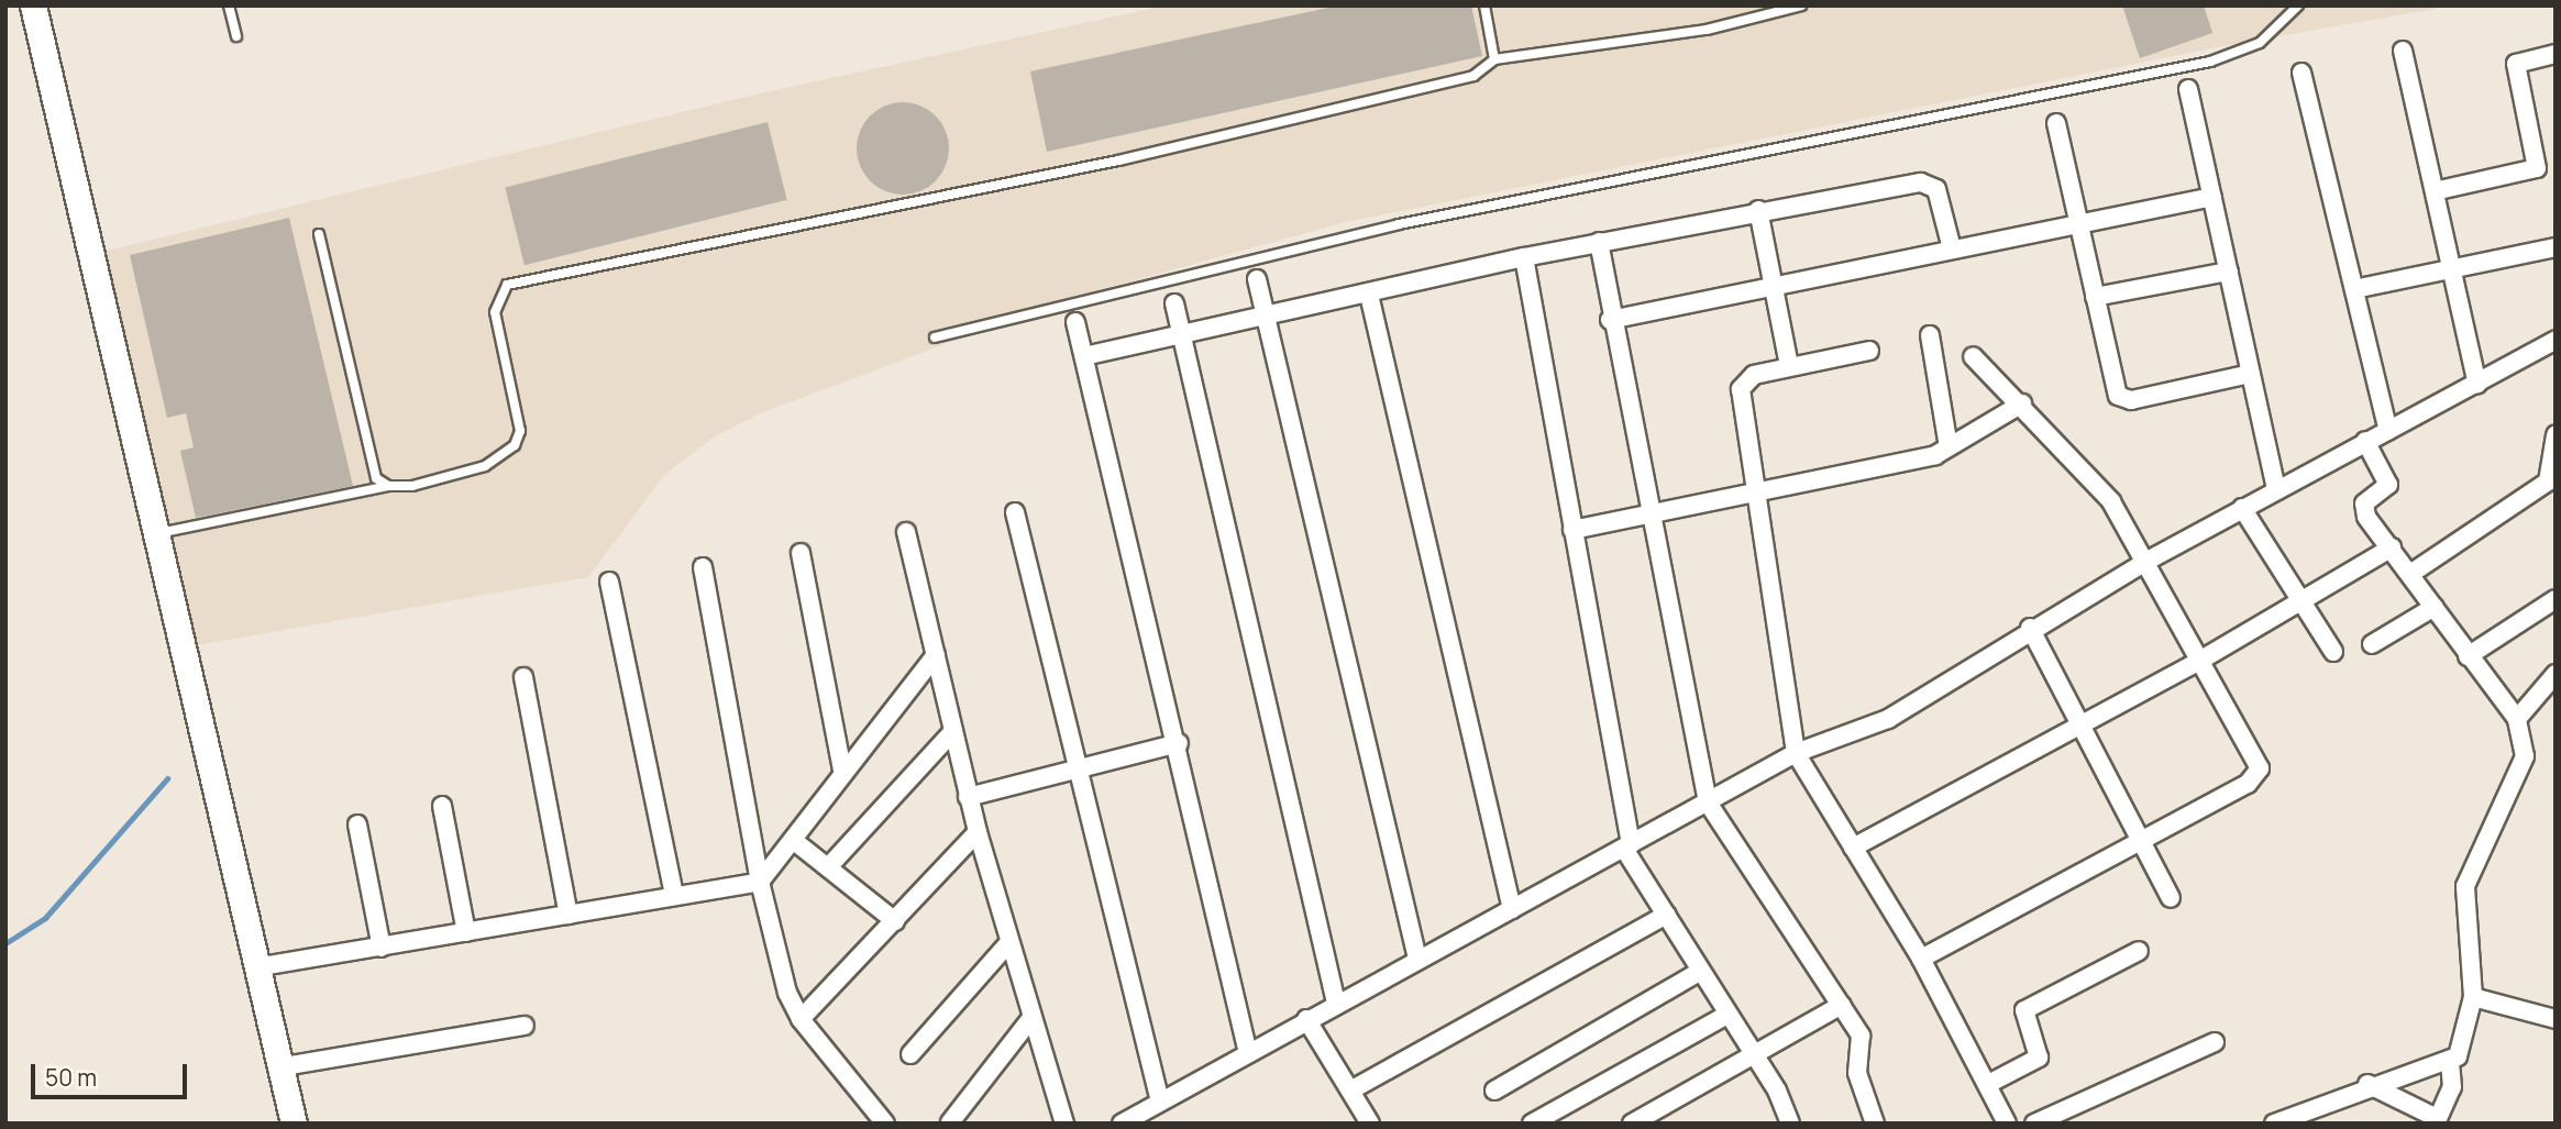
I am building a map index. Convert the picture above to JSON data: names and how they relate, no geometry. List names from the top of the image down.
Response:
{
  "scale_bar": "50 m"
}
